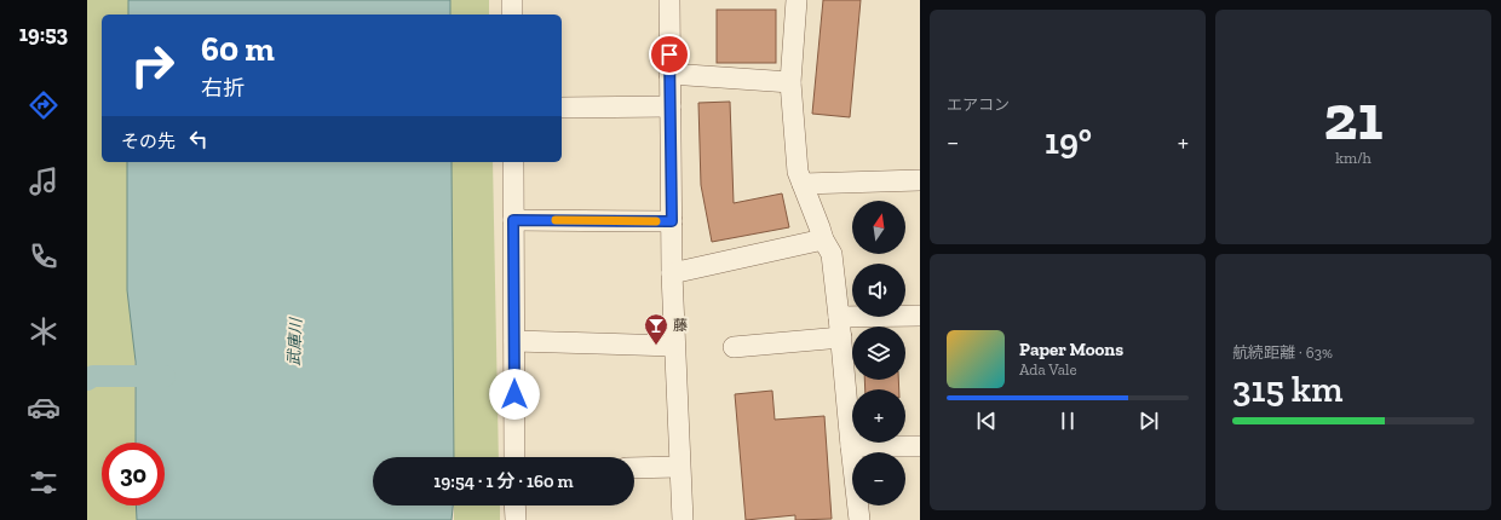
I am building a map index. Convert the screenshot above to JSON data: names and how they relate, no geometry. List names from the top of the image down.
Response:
{
  "water": ["武庫川"],
  "places": {
    "bar": ["藤"]
  },
  "north": "top",
  "page": {
    "tabs": "19:53",
    "tile": [
      "エアコン",
      ["21", "km/h"],
      ["航続距離 · 63%", "315 km"]
    ],
    "turn": ["60 m", "右折"],
    "then": "その先",
    "heat": ["−", "19°", "+"],
    "map_buttons": ["+", "−"],
    "song": ["Paper Moons", "Ada Vale"],
    "limit": "30",
    "trip": "19:54 · 1 分 · 160 m"
  }
}
